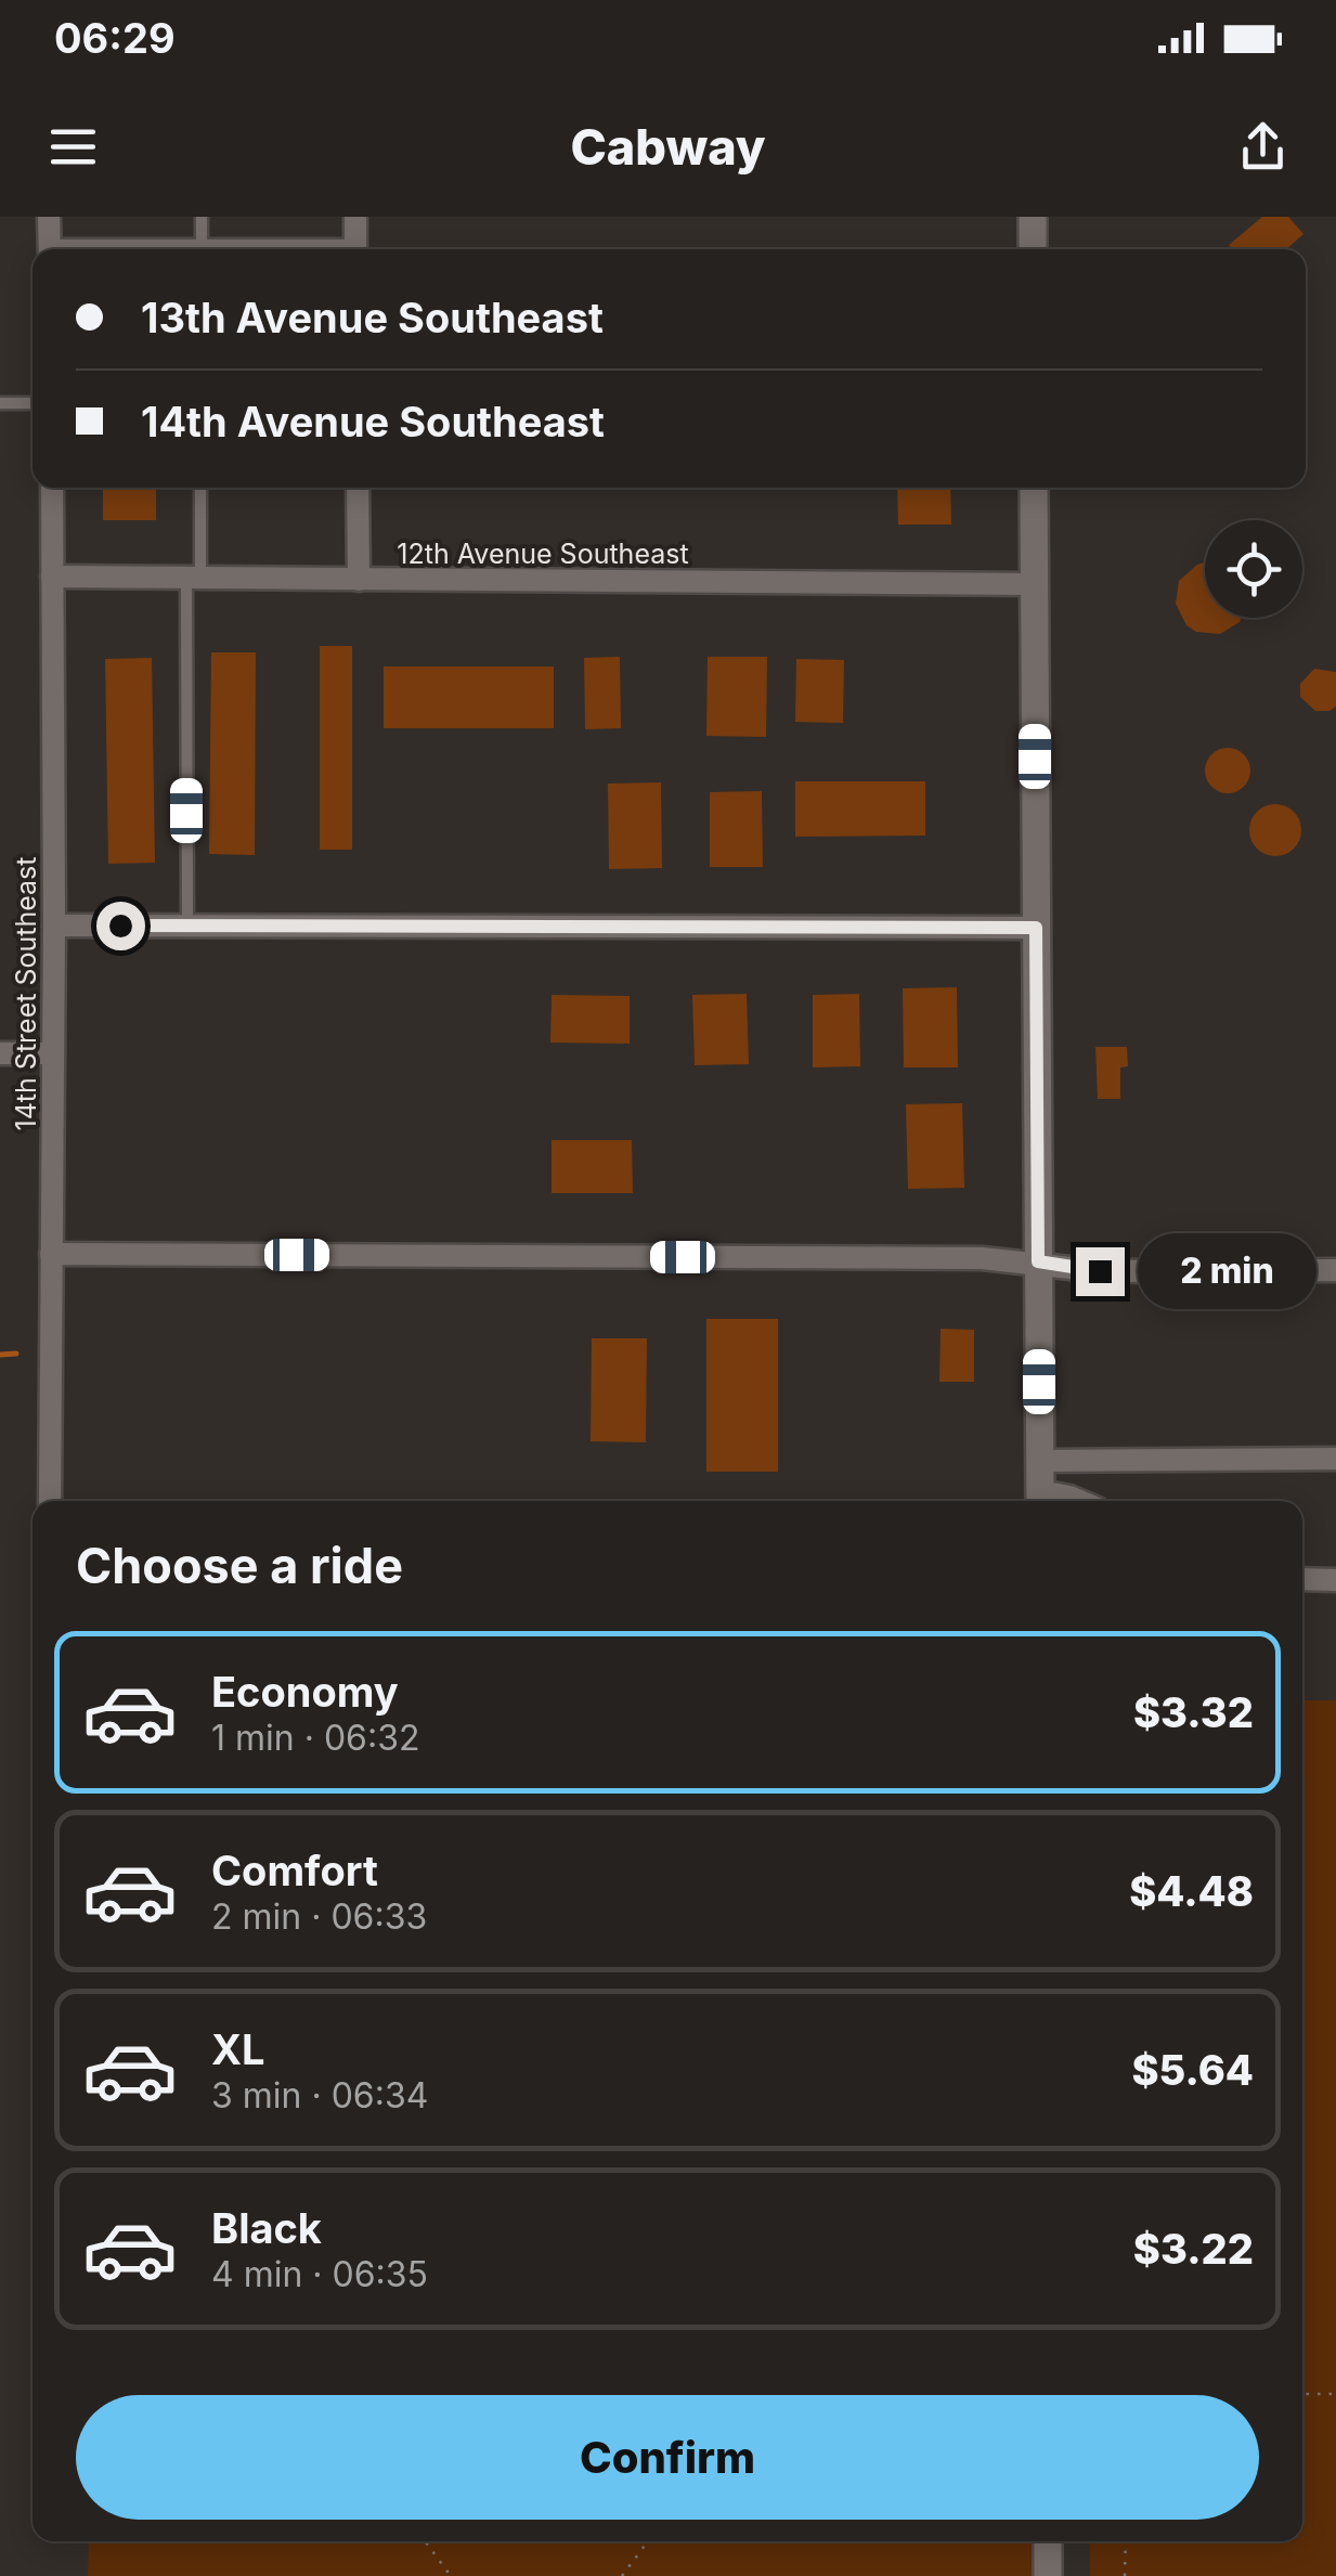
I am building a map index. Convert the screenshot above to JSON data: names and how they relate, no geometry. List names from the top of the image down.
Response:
{
  "streets": {
    "street": ["12th Avenue Southeast", "14th Street Southeast"]
  },
  "crossings": [
    ["12th Avenue Southeast", "14th Street Southeast"]
  ],
  "page": {
    "status": "06:29",
    "header": "Cabway",
    "banner": ["13th Avenue Southeast", "14th Avenue Southeast"],
    "bubble": "2 min",
    "heading": "Choose a ride",
    "list": [
      {
        "name": "Economy",
        "note": "1 min · 06:32",
        "value": "$3.32"
      },
      {
        "name": "Comfort",
        "note": "2 min · 06:33",
        "value": "$4.48"
      },
      {
        "name": "XL",
        "note": "3 min · 06:34",
        "value": "$5.64"
      },
      {
        "name": "Black",
        "note": "4 min · 06:35",
        "value": "$3.22"
      }
    ],
    "buttons": "Confirm"
  }
}
